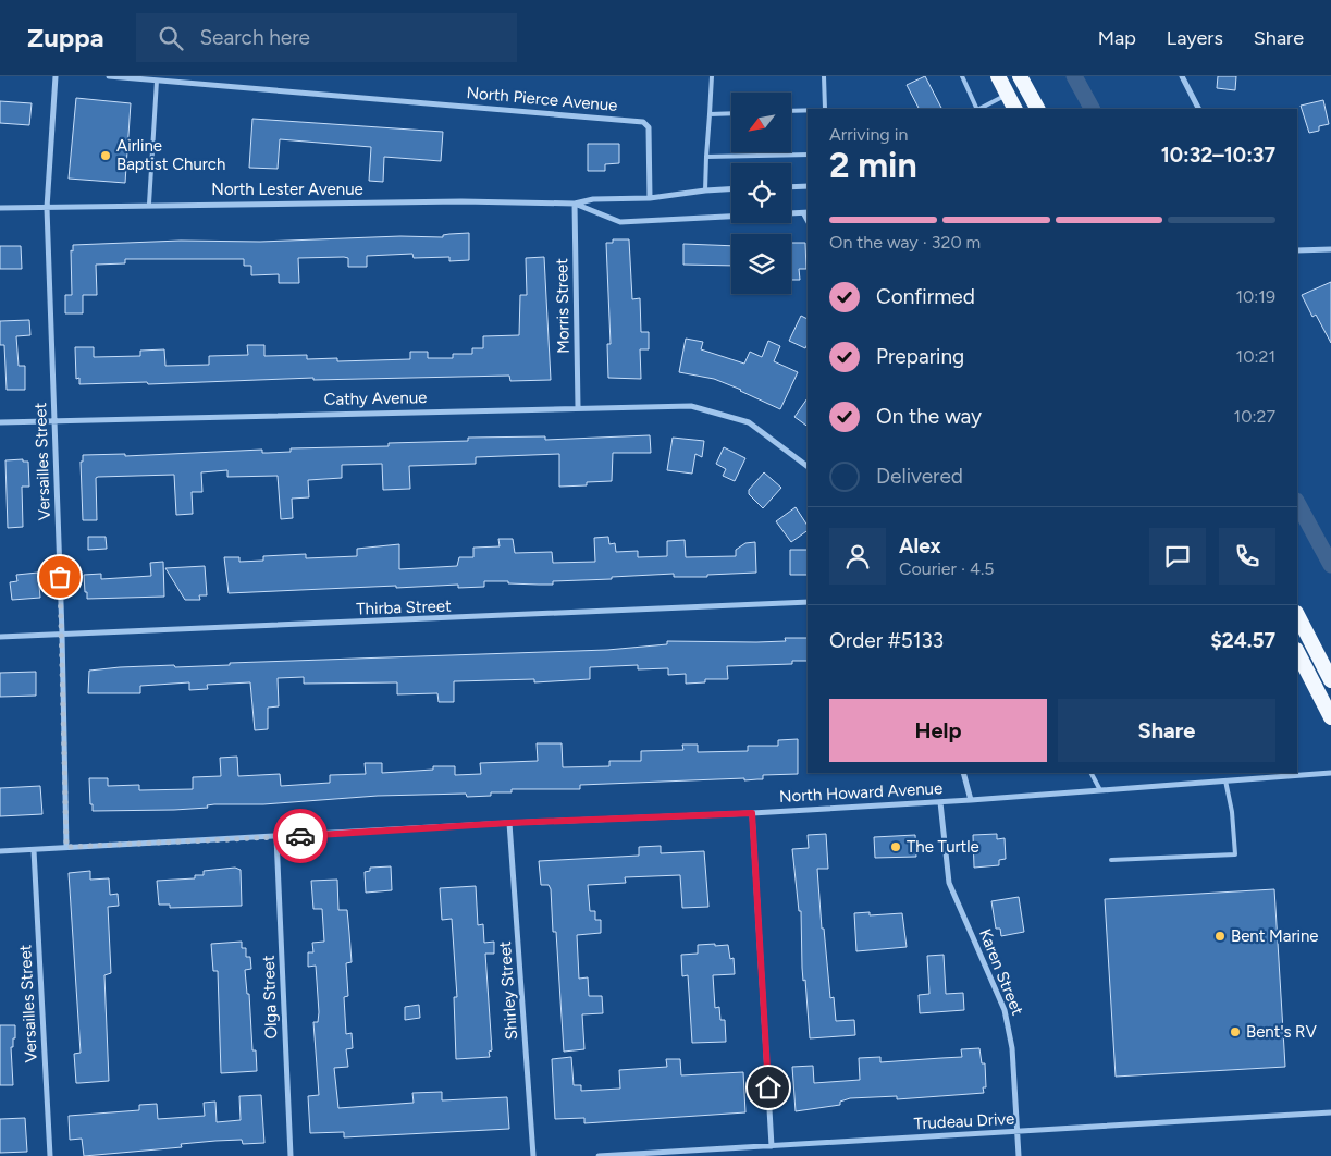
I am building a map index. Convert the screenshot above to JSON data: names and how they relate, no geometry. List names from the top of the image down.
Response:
{
  "streets": {
    "street": [
      "North Pierce Avenue",
      "North Lester Avenue",
      "Morris Street",
      "Cathy Avenue",
      "Versailles Street",
      "Thirba Street",
      "North Howard Avenue",
      "Karen Street",
      "Shirley Street",
      "Olga Street",
      "Trudeau Drive"
    ]
  },
  "crossings": [
    ["North Pierce Avenue", "North Lester Avenue"],
    ["North Lester Avenue", "Morris Street"],
    ["North Lester Avenue", "Versailles Street"],
    ["Morris Street", "Cathy Avenue"],
    ["Cathy Avenue", "Versailles Street"],
    ["Versailles Street", "Thirba Street"],
    ["Versailles Street", "North Howard Avenue"],
    ["North Howard Avenue", "Karen Street"],
    ["North Howard Avenue", "Shirley Street"],
    ["North Howard Avenue", "Olga Street"],
    ["Karen Street", "Trudeau Drive"]
  ],
  "places": [
    "Airline Baptist Church",
    "The Turtle",
    "Bent Marine",
    "Bent's RV"
  ],
  "north": "bottom left",
  "page": {
    "header": "Zuppa",
    "search": "Search here",
    "nav": ["Map", "Layers", "Share"],
    "heading": ["2 min", "Arriving in", "10:32–10:37"],
    "panel": [
      "Alex",
      "Courier · 4.5",
      "Order #5133",
      "$24.57"
    ],
    "bar": "On the way · 320 m",
    "list": [
      ["Confirmed", "10:19"],
      ["Preparing", "10:21"],
      ["On the way", "10:27"],
      "Delivered"
    ],
    "buttons": ["Help", "Share"]
  }
}
